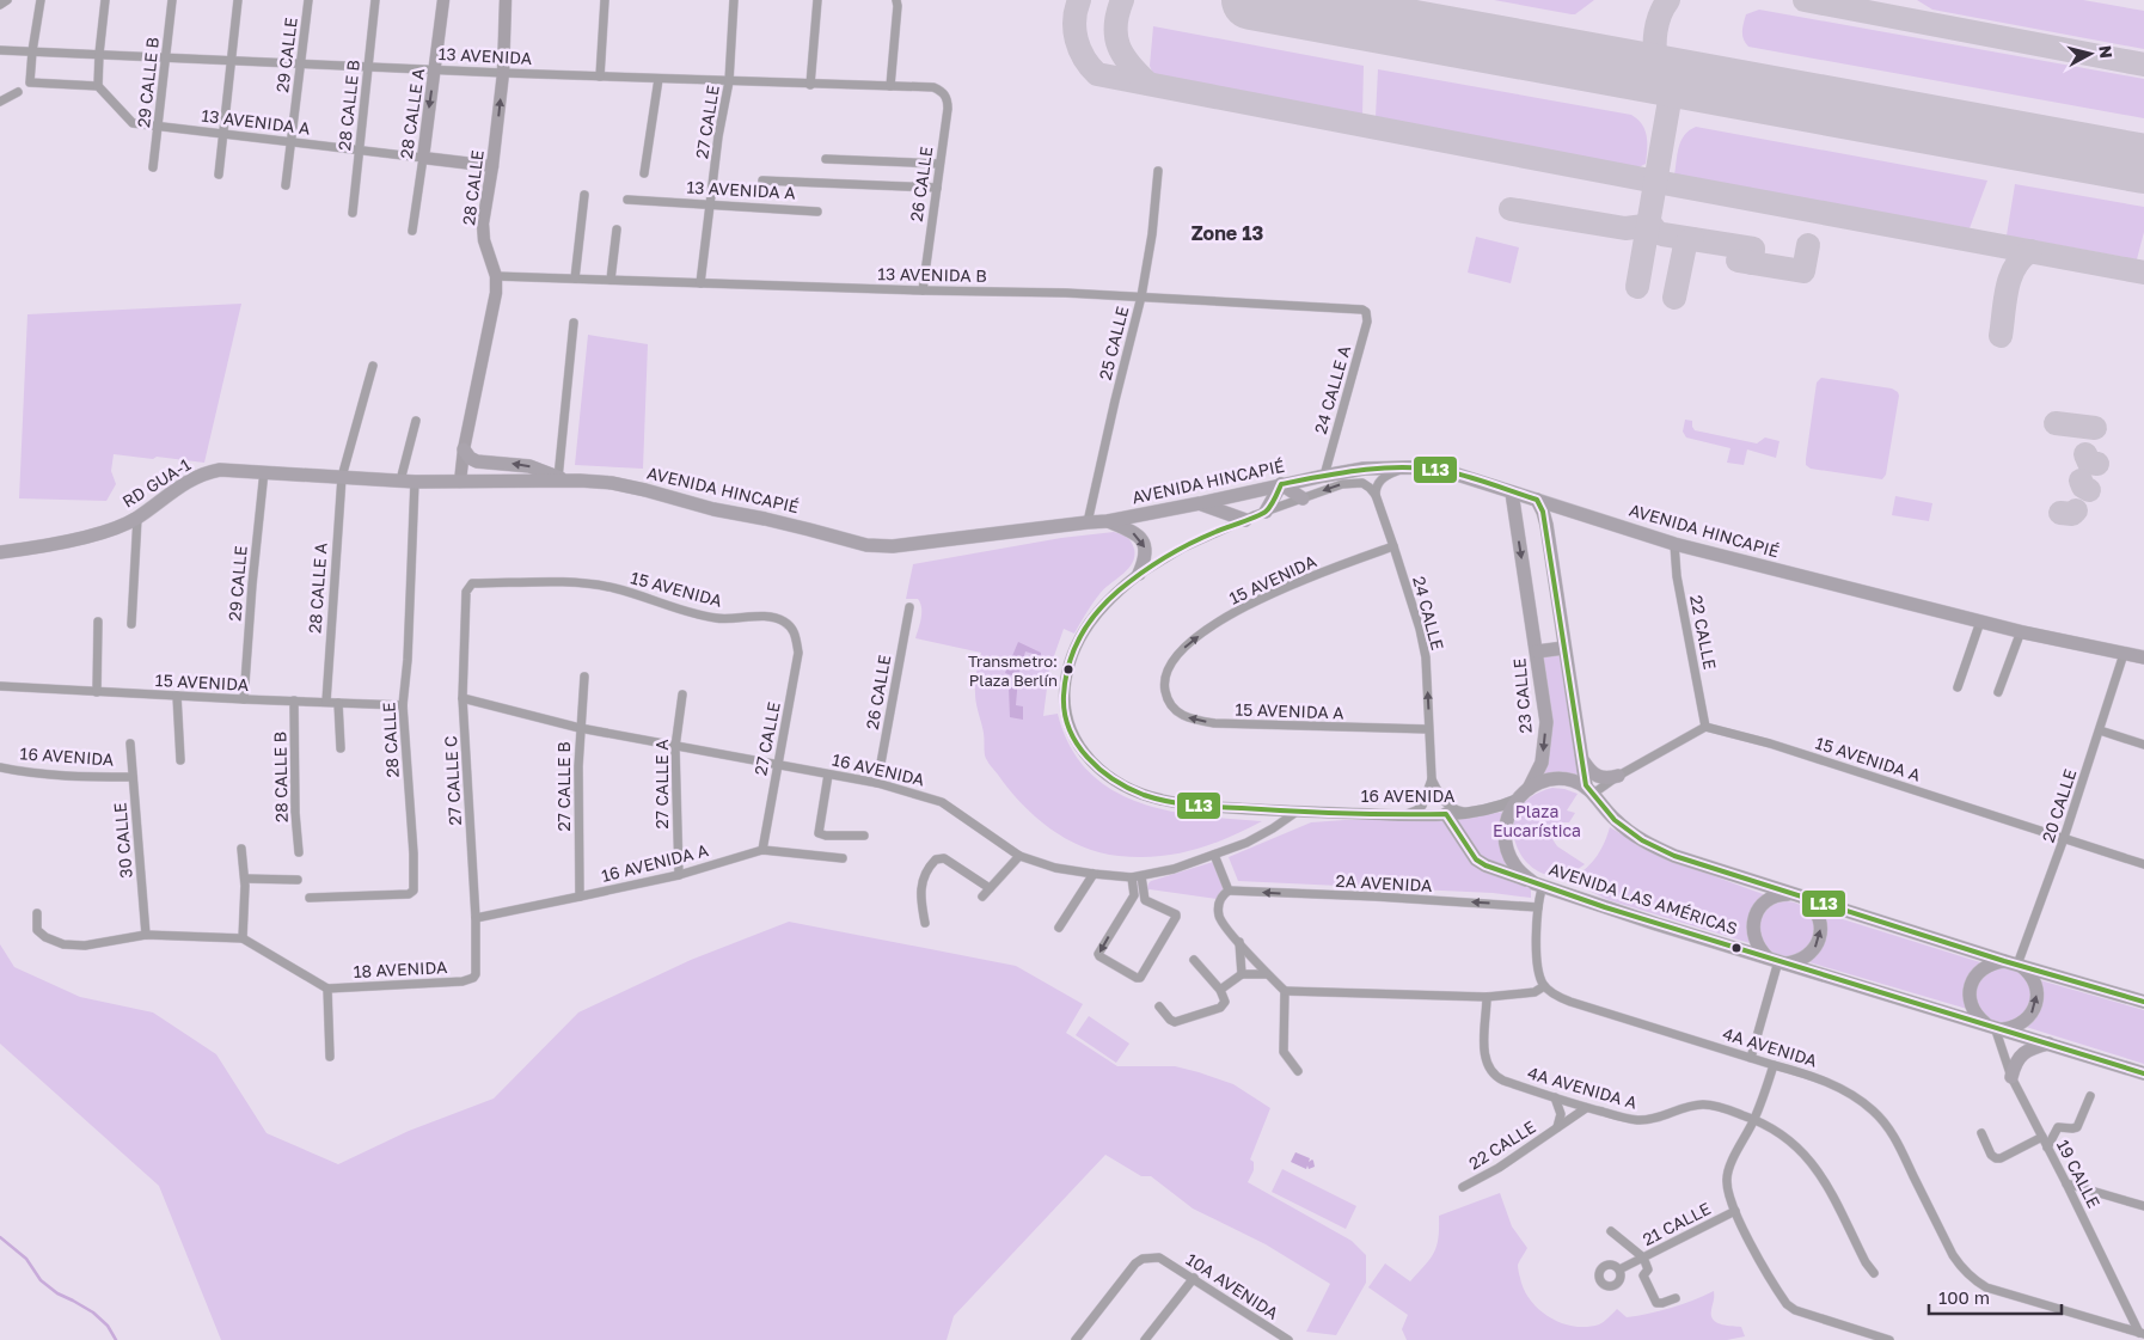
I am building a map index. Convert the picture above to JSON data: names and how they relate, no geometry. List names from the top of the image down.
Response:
{
  "streets": {
    "main road": [
      "28 CALLE A",
      "13 AVENIDA A",
      "28 CALLE",
      "AVENIDA HINCAPIÉ",
      "RD GUA-1",
      "23 CALLE",
      "AVENIDA LAS AMÉRICAS"
    ],
    "street": [
      "29 CALLE",
      "13 AVENIDA",
      "29 CALLE B",
      "28 CALLE B",
      "27 CALLE",
      "26 CALLE",
      "13 AVENIDA B",
      "25 CALLE",
      "24 CALLE A",
      "15 AVENIDA",
      "24 CALLE",
      "22 CALLE",
      "15 AVENIDA A",
      "16 AVENIDA",
      "27 CALLE C",
      "27 CALLE A",
      "27 CALLE B",
      "20 CALLE",
      "30 CALLE",
      "16 AVENIDA A",
      "2A AVENIDA",
      "18 AVENIDA",
      "4A AVENIDA",
      "4A AVENIDA A",
      "19 CALLE",
      "21 CALLE",
      "10A AVENIDA"
    ]
  },
  "crossings": [
    ["29 CALLE", "13 AVENIDA"],
    ["29 CALLE", "13 AVENIDA A"],
    ["29 CALLE", "AVENIDA HINCAPIÉ"],
    ["29 CALLE", "RD GUA-1"],
    ["29 CALLE", "15 AVENIDA"],
    ["13 AVENIDA", "29 CALLE B"],
    ["13 AVENIDA", "28 CALLE B"],
    ["13 AVENIDA", "28 CALLE A"],
    ["13 AVENIDA", "27 CALLE"],
    ["13 AVENIDA", "26 CALLE"],
    ["13 AVENIDA", "28 CALLE"],
    ["29 CALLE B", "13 AVENIDA A"],
    ["28 CALLE B", "13 AVENIDA A"],
    ["28 CALLE B", "15 AVENIDA"],
    ["28 CALLE A", "13 AVENIDA A"],
    ["28 CALLE A", "AVENIDA HINCAPIÉ"],
    ["28 CALLE A", "15 AVENIDA"],
    ["13 AVENIDA A", "27 CALLE"],
    ["13 AVENIDA A", "26 CALLE"],
    ["13 AVENIDA A", "28 CALLE"],
    ["27 CALLE", "13 AVENIDA B"],
    ["27 CALLE", "15 AVENIDA"],
    ["27 CALLE", "16 AVENIDA"],
    ["27 CALLE", "16 AVENIDA A"],
    ["26 CALLE", "13 AVENIDA B"],
    ["26 CALLE", "16 AVENIDA"],
    ["28 CALLE", "13 AVENIDA B"],
    ["28 CALLE", "AVENIDA HINCAPIÉ"],
    ["28 CALLE", "15 AVENIDA"],
    ["13 AVENIDA B", "25 CALLE"],
    ["13 AVENIDA B", "24 CALLE A"],
    ["25 CALLE", "AVENIDA HINCAPIÉ"],
    ["24 CALLE A", "AVENIDA HINCAPIÉ"],
    ["AVENIDA HINCAPIÉ", "RD GUA-1"],
    ["AVENIDA HINCAPIÉ", "22 CALLE"],
    ["AVENIDA HINCAPIÉ", "23 CALLE"],
    ["AVENIDA HINCAPIÉ", "20 CALLE"],
    ["15 AVENIDA", "24 CALLE"],
    ["15 AVENIDA", "15 AVENIDA A"],
    ["15 AVENIDA", "27 CALLE C"],
    ["24 CALLE", "15 AVENIDA A"],
    ["24 CALLE", "16 AVENIDA"],
    ["22 CALLE", "15 AVENIDA A"],
    ["22 CALLE", "4A AVENIDA A"],
    ["23 CALLE", "AVENIDA LAS AMÉRICAS"],
    ["15 AVENIDA A", "20 CALLE"],
    ["16 AVENIDA", "27 CALLE C"],
    ["16 AVENIDA", "27 CALLE A"],
    ["16 AVENIDA", "27 CALLE B"],
    ["16 AVENIDA", "30 CALLE"],
    ["16 AVENIDA", "AVENIDA LAS AMÉRICAS"],
    ["27 CALLE C", "16 AVENIDA A"],
    ["27 CALLE C", "18 AVENIDA"],
    ["27 CALLE A", "16 AVENIDA A"],
    ["27 CALLE B", "16 AVENIDA A"],
    ["20 CALLE", "AVENIDA LAS AMÉRICAS"],
    ["20 CALLE", "19 CALLE"],
    ["AVENIDA LAS AMÉRICAS", "19 CALLE"],
    ["4A AVENIDA", "19 CALLE"],
    ["4A AVENIDA", "21 CALLE"],
    ["4A AVENIDA A", "21 CALLE"]
  ],
  "one_way": ["15 AVENIDA A", "2A AVENIDA"],
  "districts": ["Zone 13"],
  "parks": ["Plaza Eucarística"],
  "places": ["Transmetro: Plaza Berlín"],
  "lines": ["transit line L13"],
  "scale_bar": "100 m",
  "north": "right"
}
